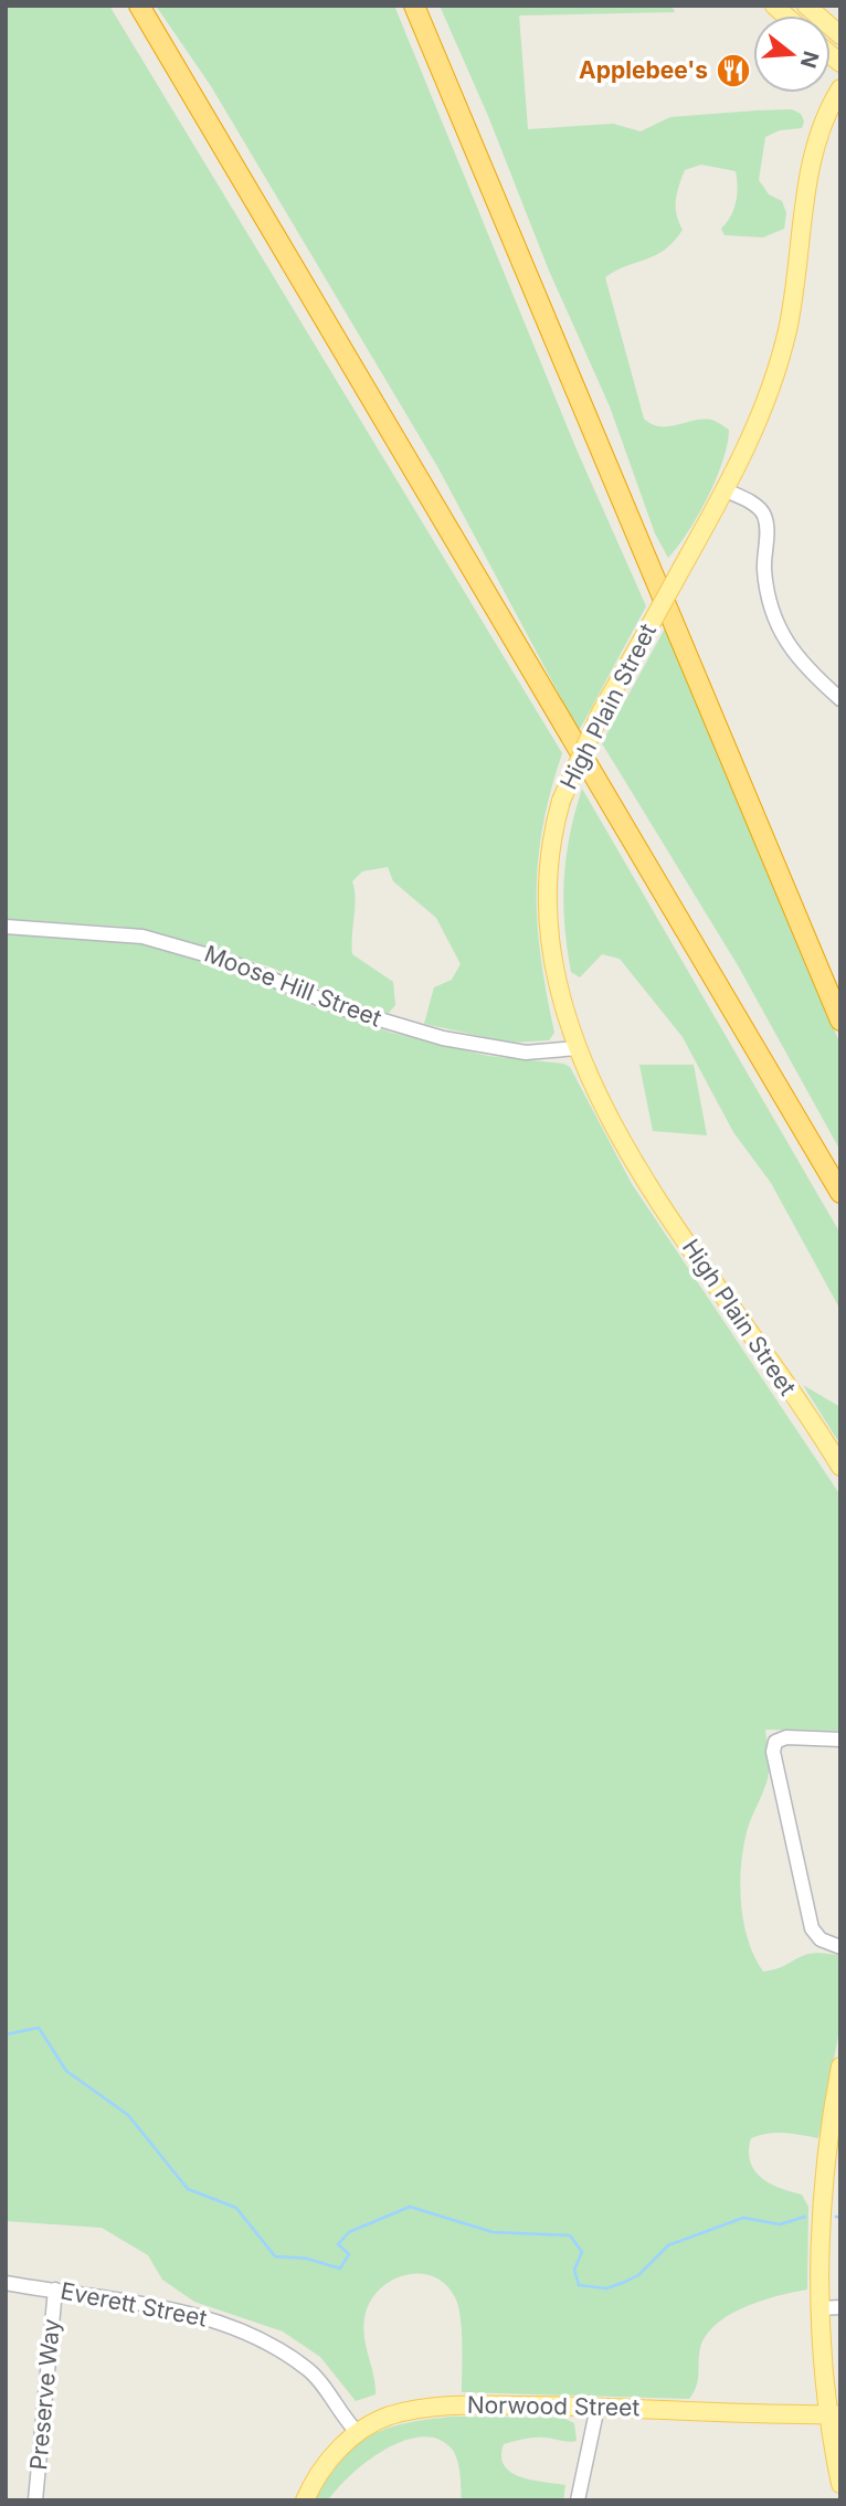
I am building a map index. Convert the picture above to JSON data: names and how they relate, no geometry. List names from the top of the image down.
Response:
{
  "streets": {
    "main road": ["High Plain Street", "Norwood Street"],
    "street": ["Moose Hill Street", "Everett Street", "Preserve Way"]
  },
  "crossings": [
    ["High Plain Street", "Moose Hill Street"],
    ["Everett Street", "Preserve Way"],
    ["Everett Street", "Norwood Street"]
  ],
  "places": {
    "restaurant": ["Applebee's"]
  },
  "north": "right"
}
